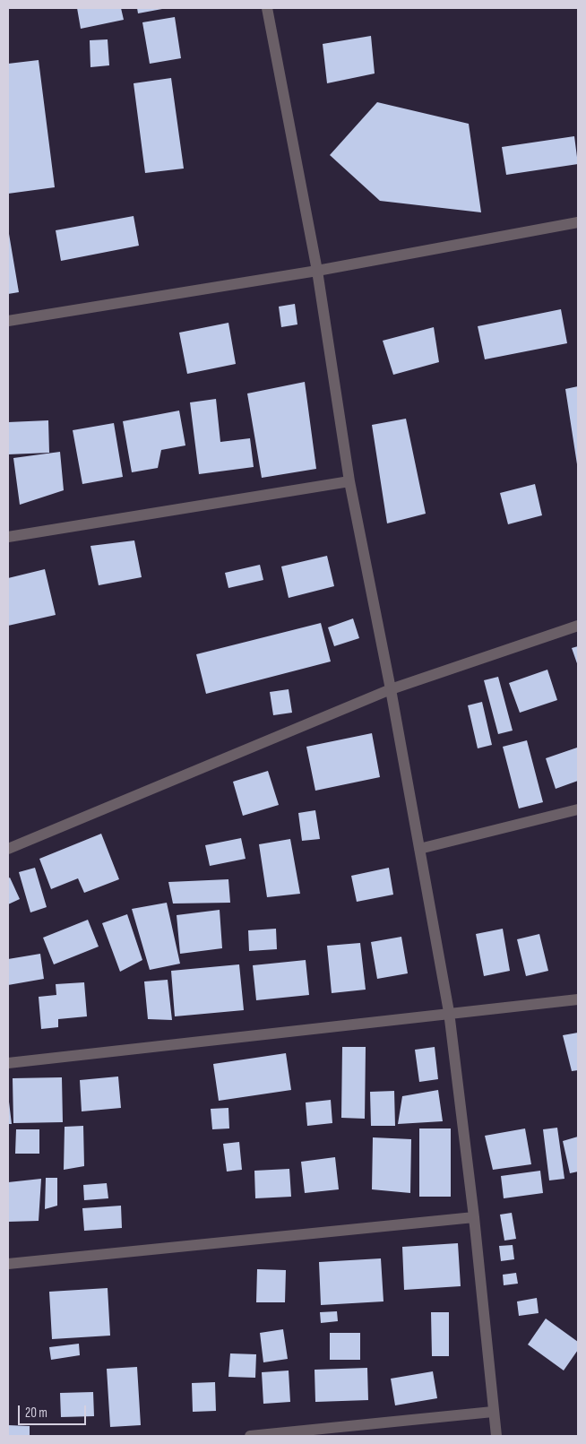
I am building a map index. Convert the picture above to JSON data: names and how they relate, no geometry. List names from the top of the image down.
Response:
{
  "scale_bar": "20 m"
}
